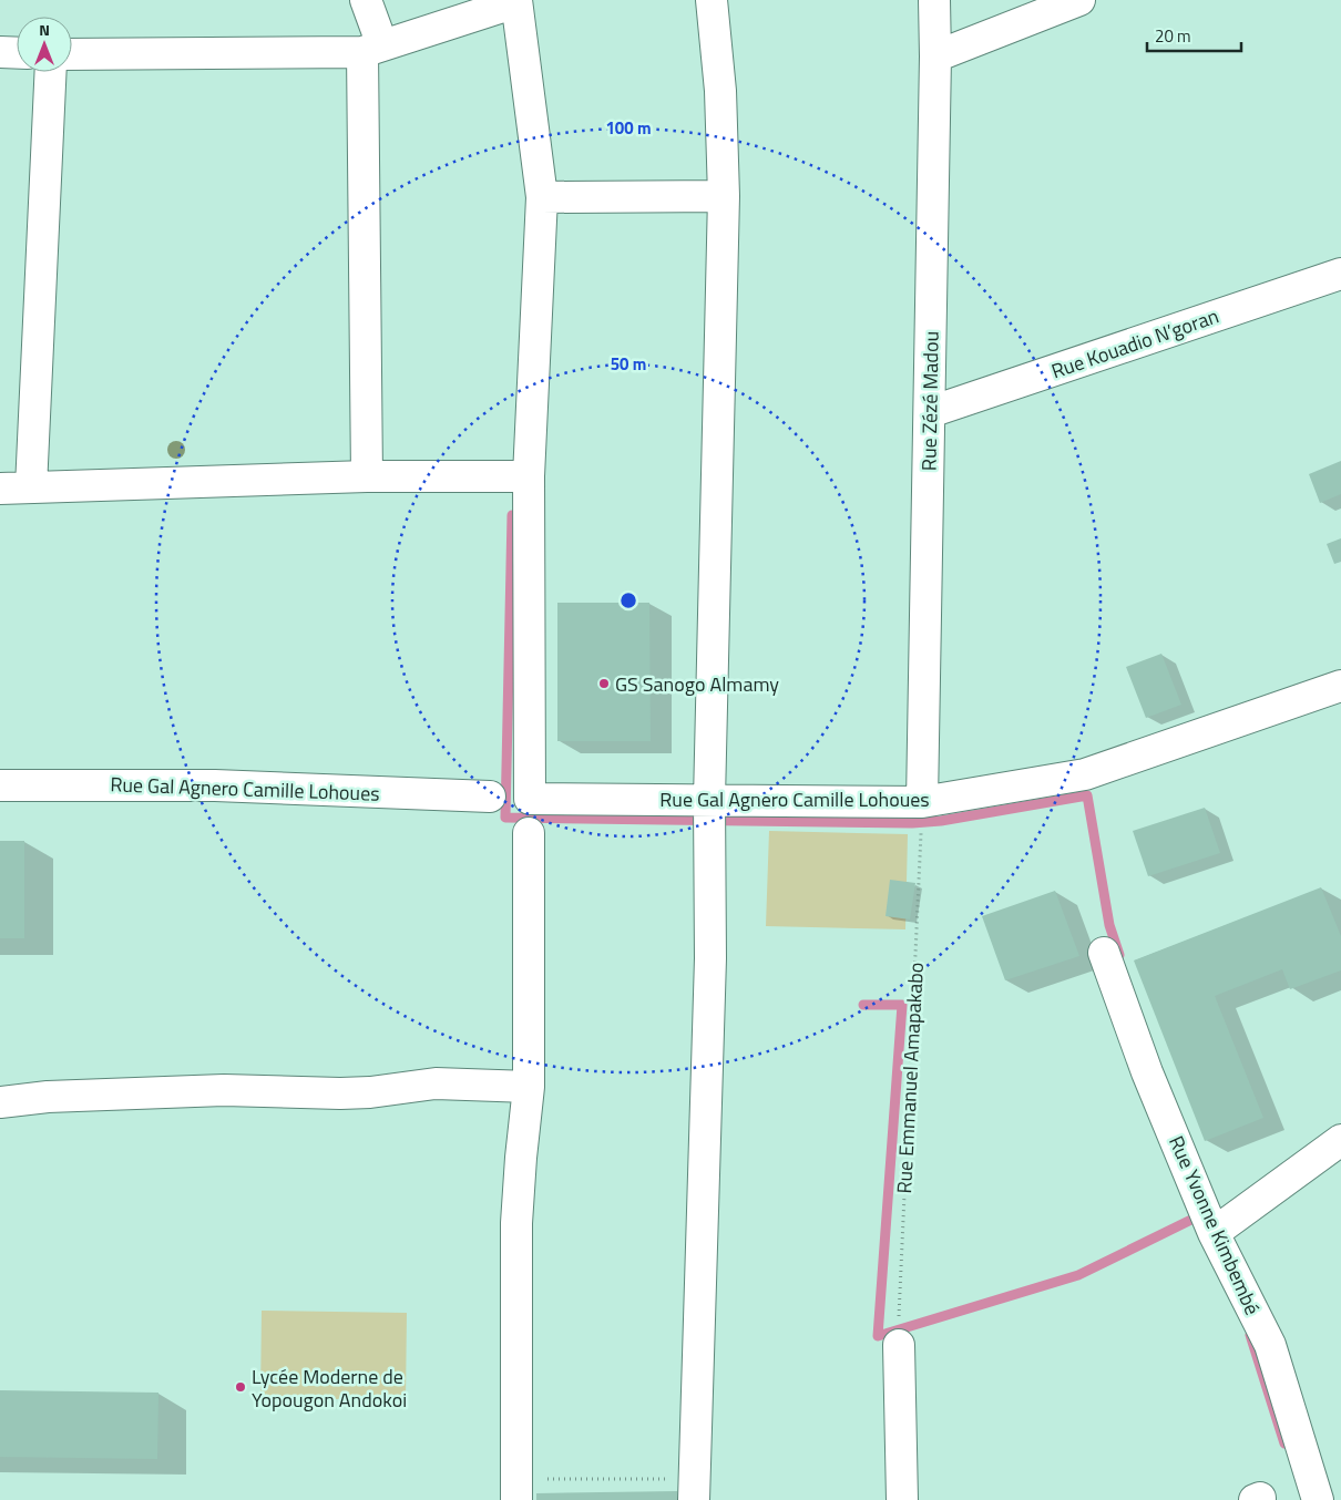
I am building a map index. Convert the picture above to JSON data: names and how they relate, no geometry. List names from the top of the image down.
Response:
{
  "streets": {
    "street": [
      "Rue Kouadio N’goran",
      "Rue Zézé Madou",
      "Rue Gal Agnero Camille Lohoues",
      "Rue Yvonne Kimbembé"
    ],
    "path": ["Rue Emmanuel Amapakabo"]
  },
  "crossings": [
    ["Rue Kouadio N’goran", "Rue Zézé Madou"],
    ["Rue Zézé Madou", "Rue Gal Agnero Camille Lohoues"]
  ],
  "places": ["GS Sanogo Almamy", "Lycée Moderne de Yopougon Andokoi"],
  "scale_bar": "20 m",
  "north": "top",
  "rings": ["100 m", "50 m"]
}
